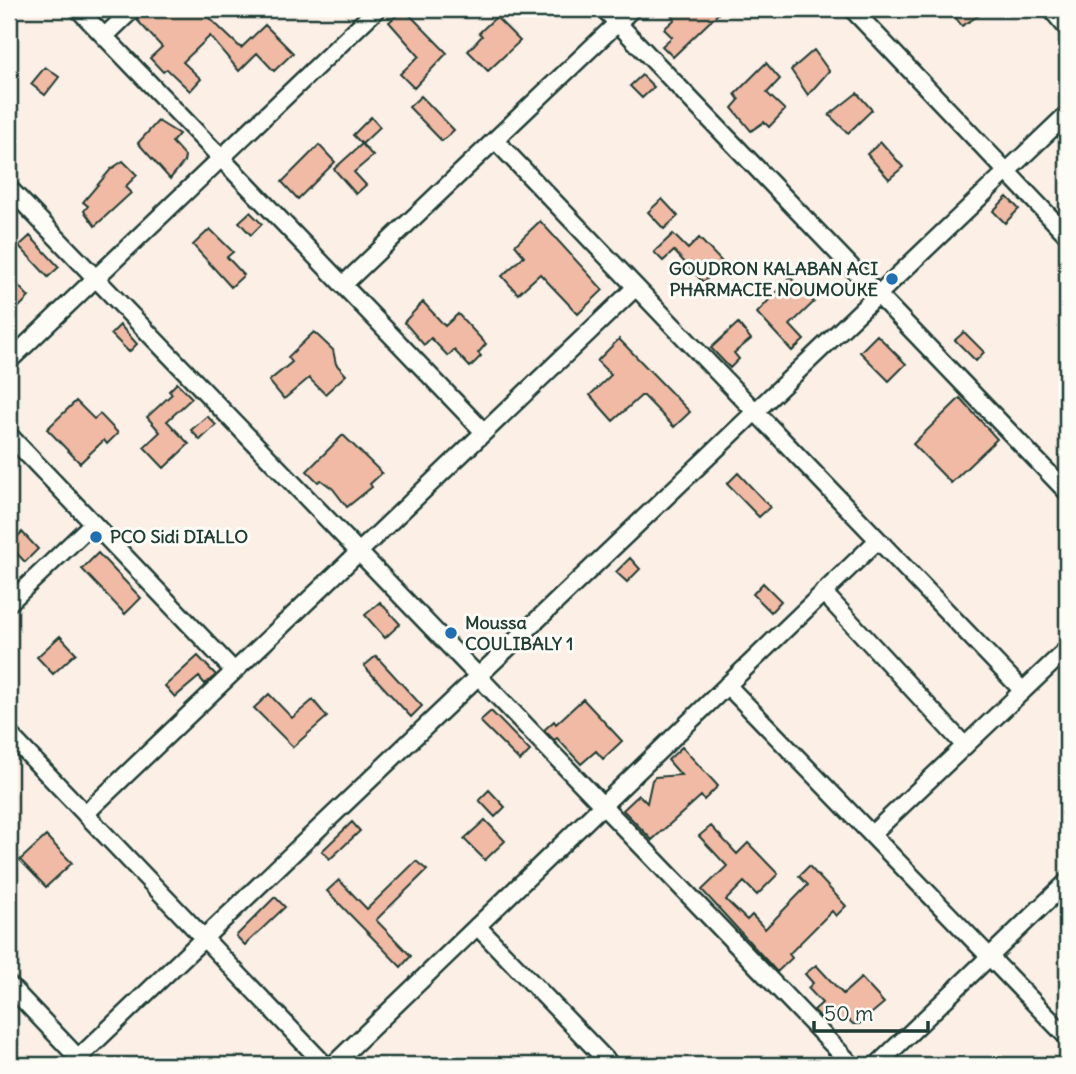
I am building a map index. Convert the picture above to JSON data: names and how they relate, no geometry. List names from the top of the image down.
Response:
{
  "places": ["GOUDRON KALABAN ACI PHARMACIE NOUMOUKE", "PCO Sidi DIALLO", "Moussa COULIBALY 1"],
  "scale_bar": "50 m"
}
